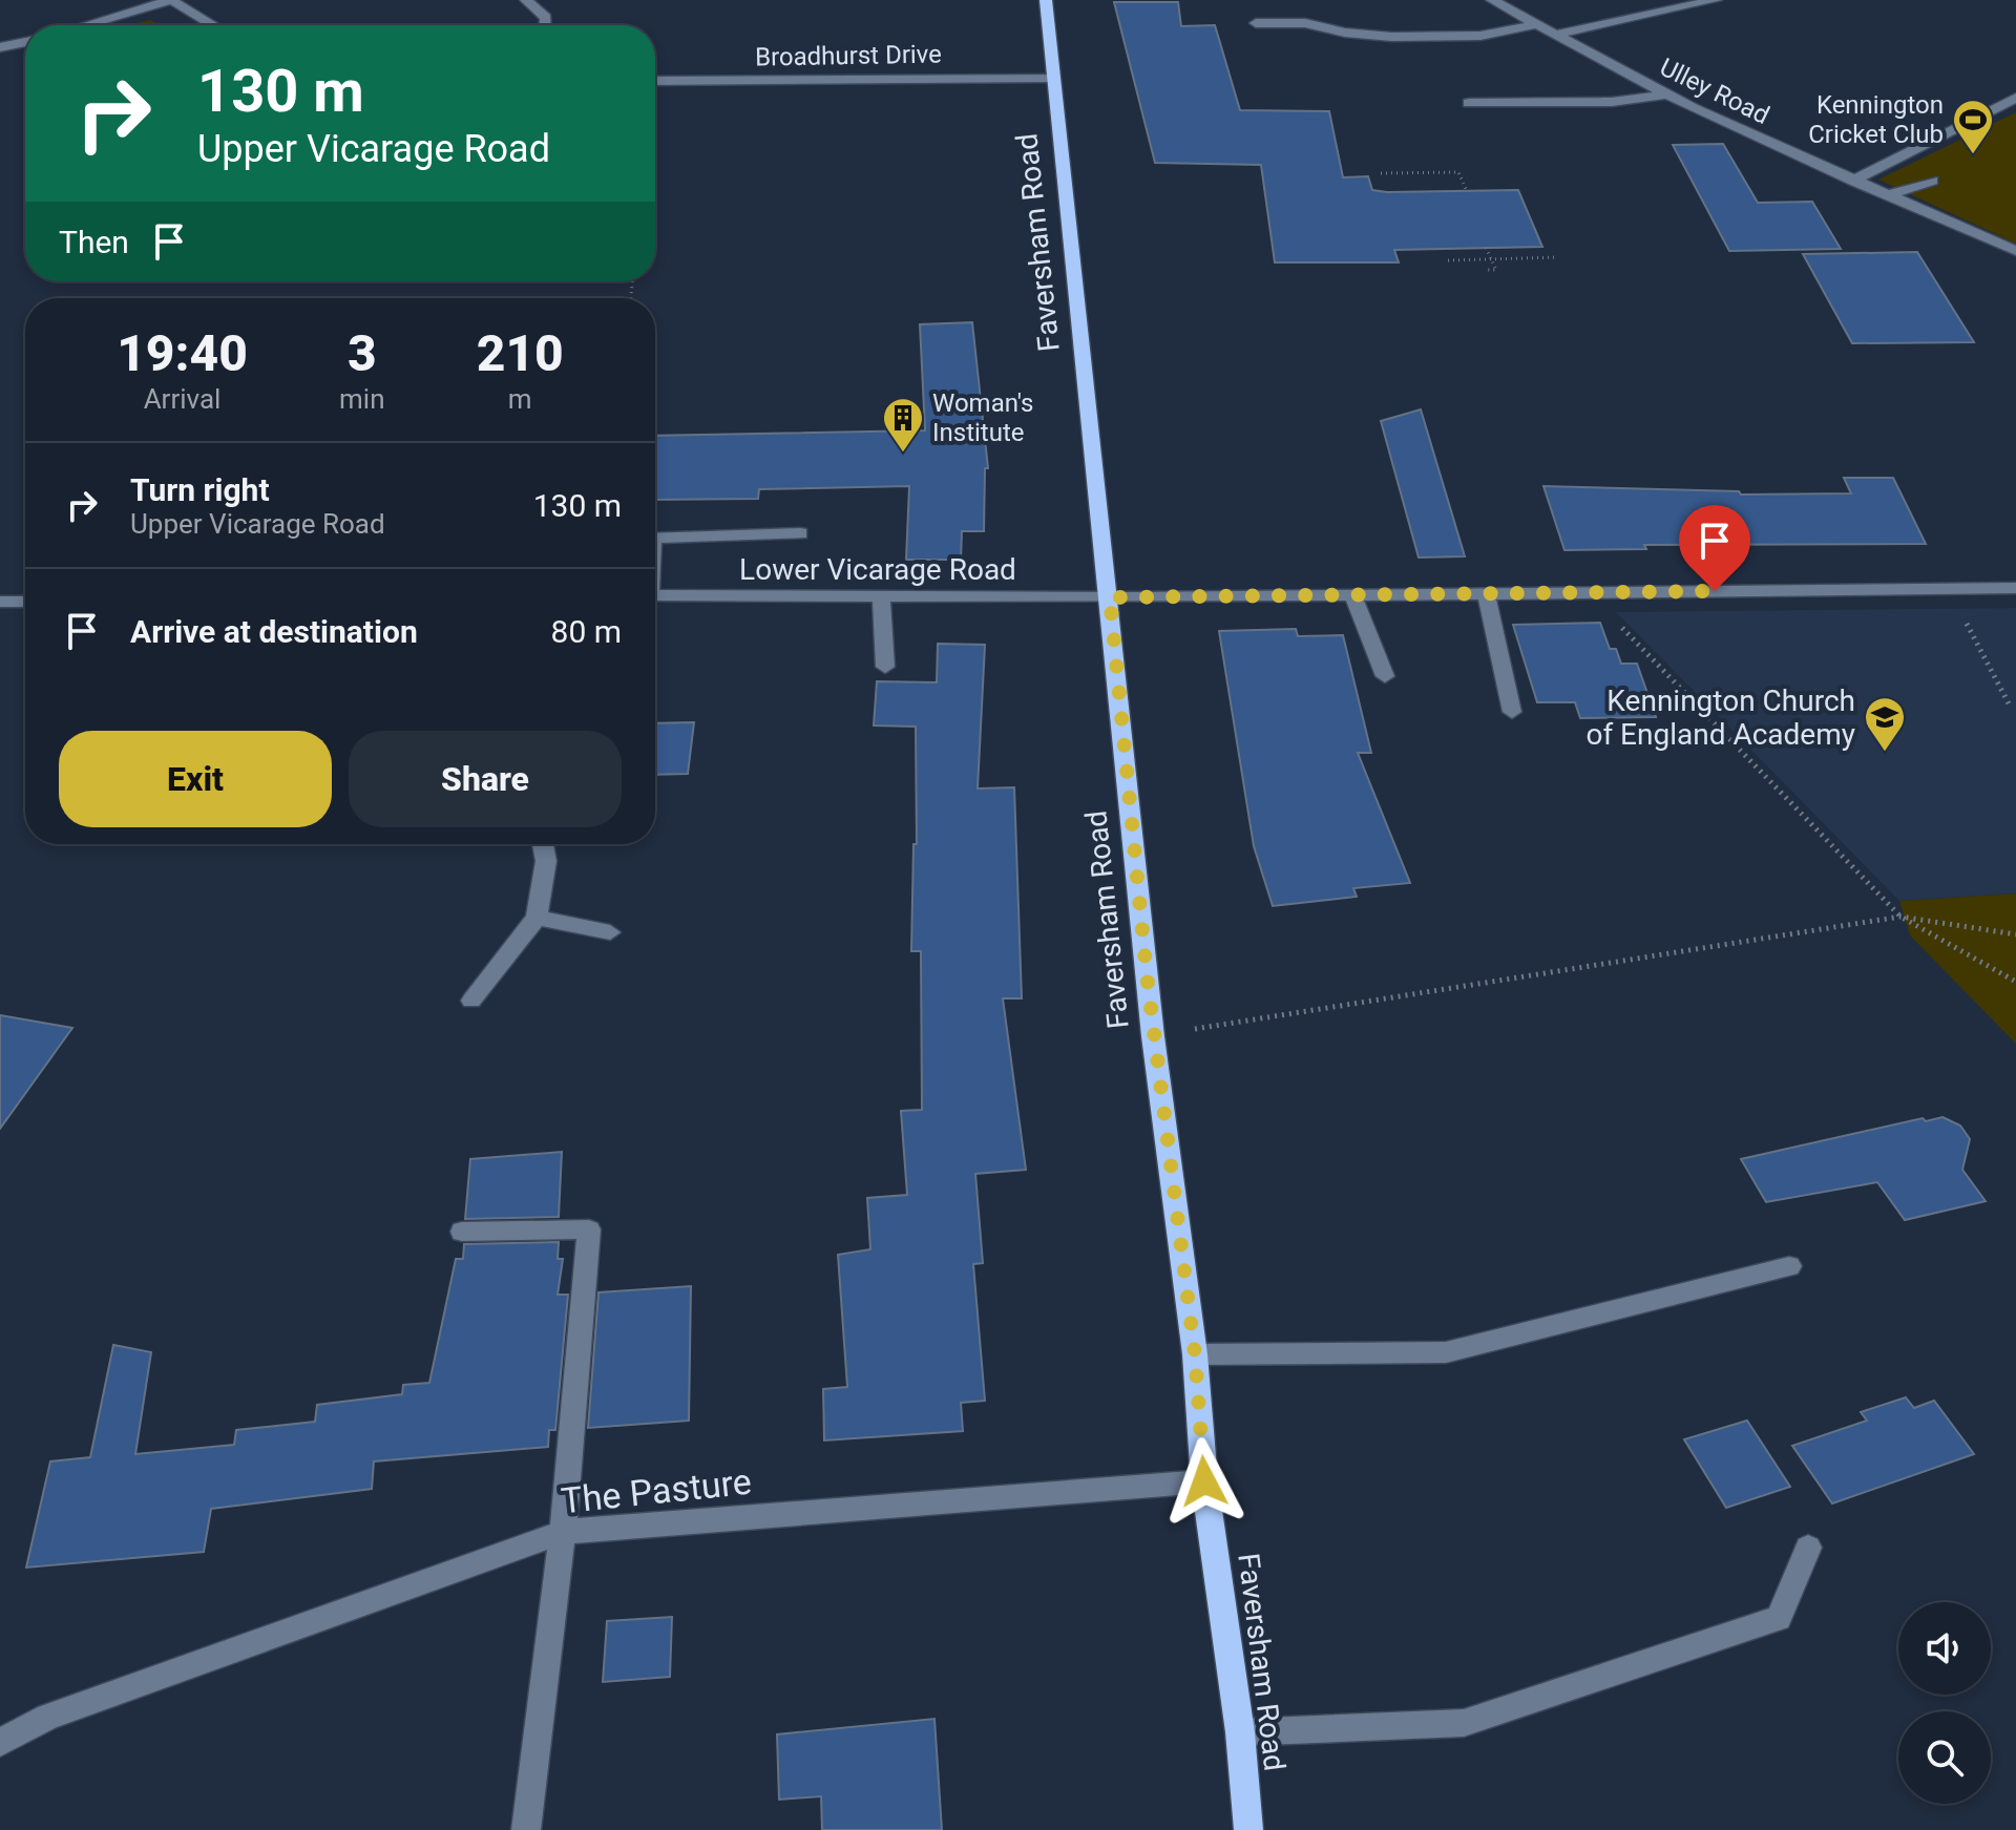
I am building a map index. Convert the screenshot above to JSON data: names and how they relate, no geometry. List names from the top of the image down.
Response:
{
  "streets": {
    "main road": ["Faversham Road"],
    "street": [
      "Broadhurst Drive",
      "Ulley Road",
      "Lower Vicarage Road",
      "The Pasture"
    ]
  },
  "crossings": [
    ["Broadhurst Drive", "Faversham Road"],
    ["Faversham Road", "Lower Vicarage Road"],
    ["Faversham Road", "The Pasture"]
  ],
  "places": {
    "sports": ["Kennington Cricket Club"],
    "building": ["Woman's Institute"],
    "school or university": ["Kennington Church of England Academy"]
  },
  "page": {
    "turn": ["130 m", "Upper Vicarage Road"],
    "then": "Then",
    "eta": [
      "19:40",
      "Arrival",
      "3",
      "min",
      "210",
      "m"
    ],
    "list": [
      {
        "name": "Turn right",
        "note": "Upper Vicarage Road",
        "value": "130 m"
      },
      {
        "name": "Arrive at destination",
        "value": "80 m"
      }
    ],
    "buttons": ["Exit", "Share"]
  }
}
